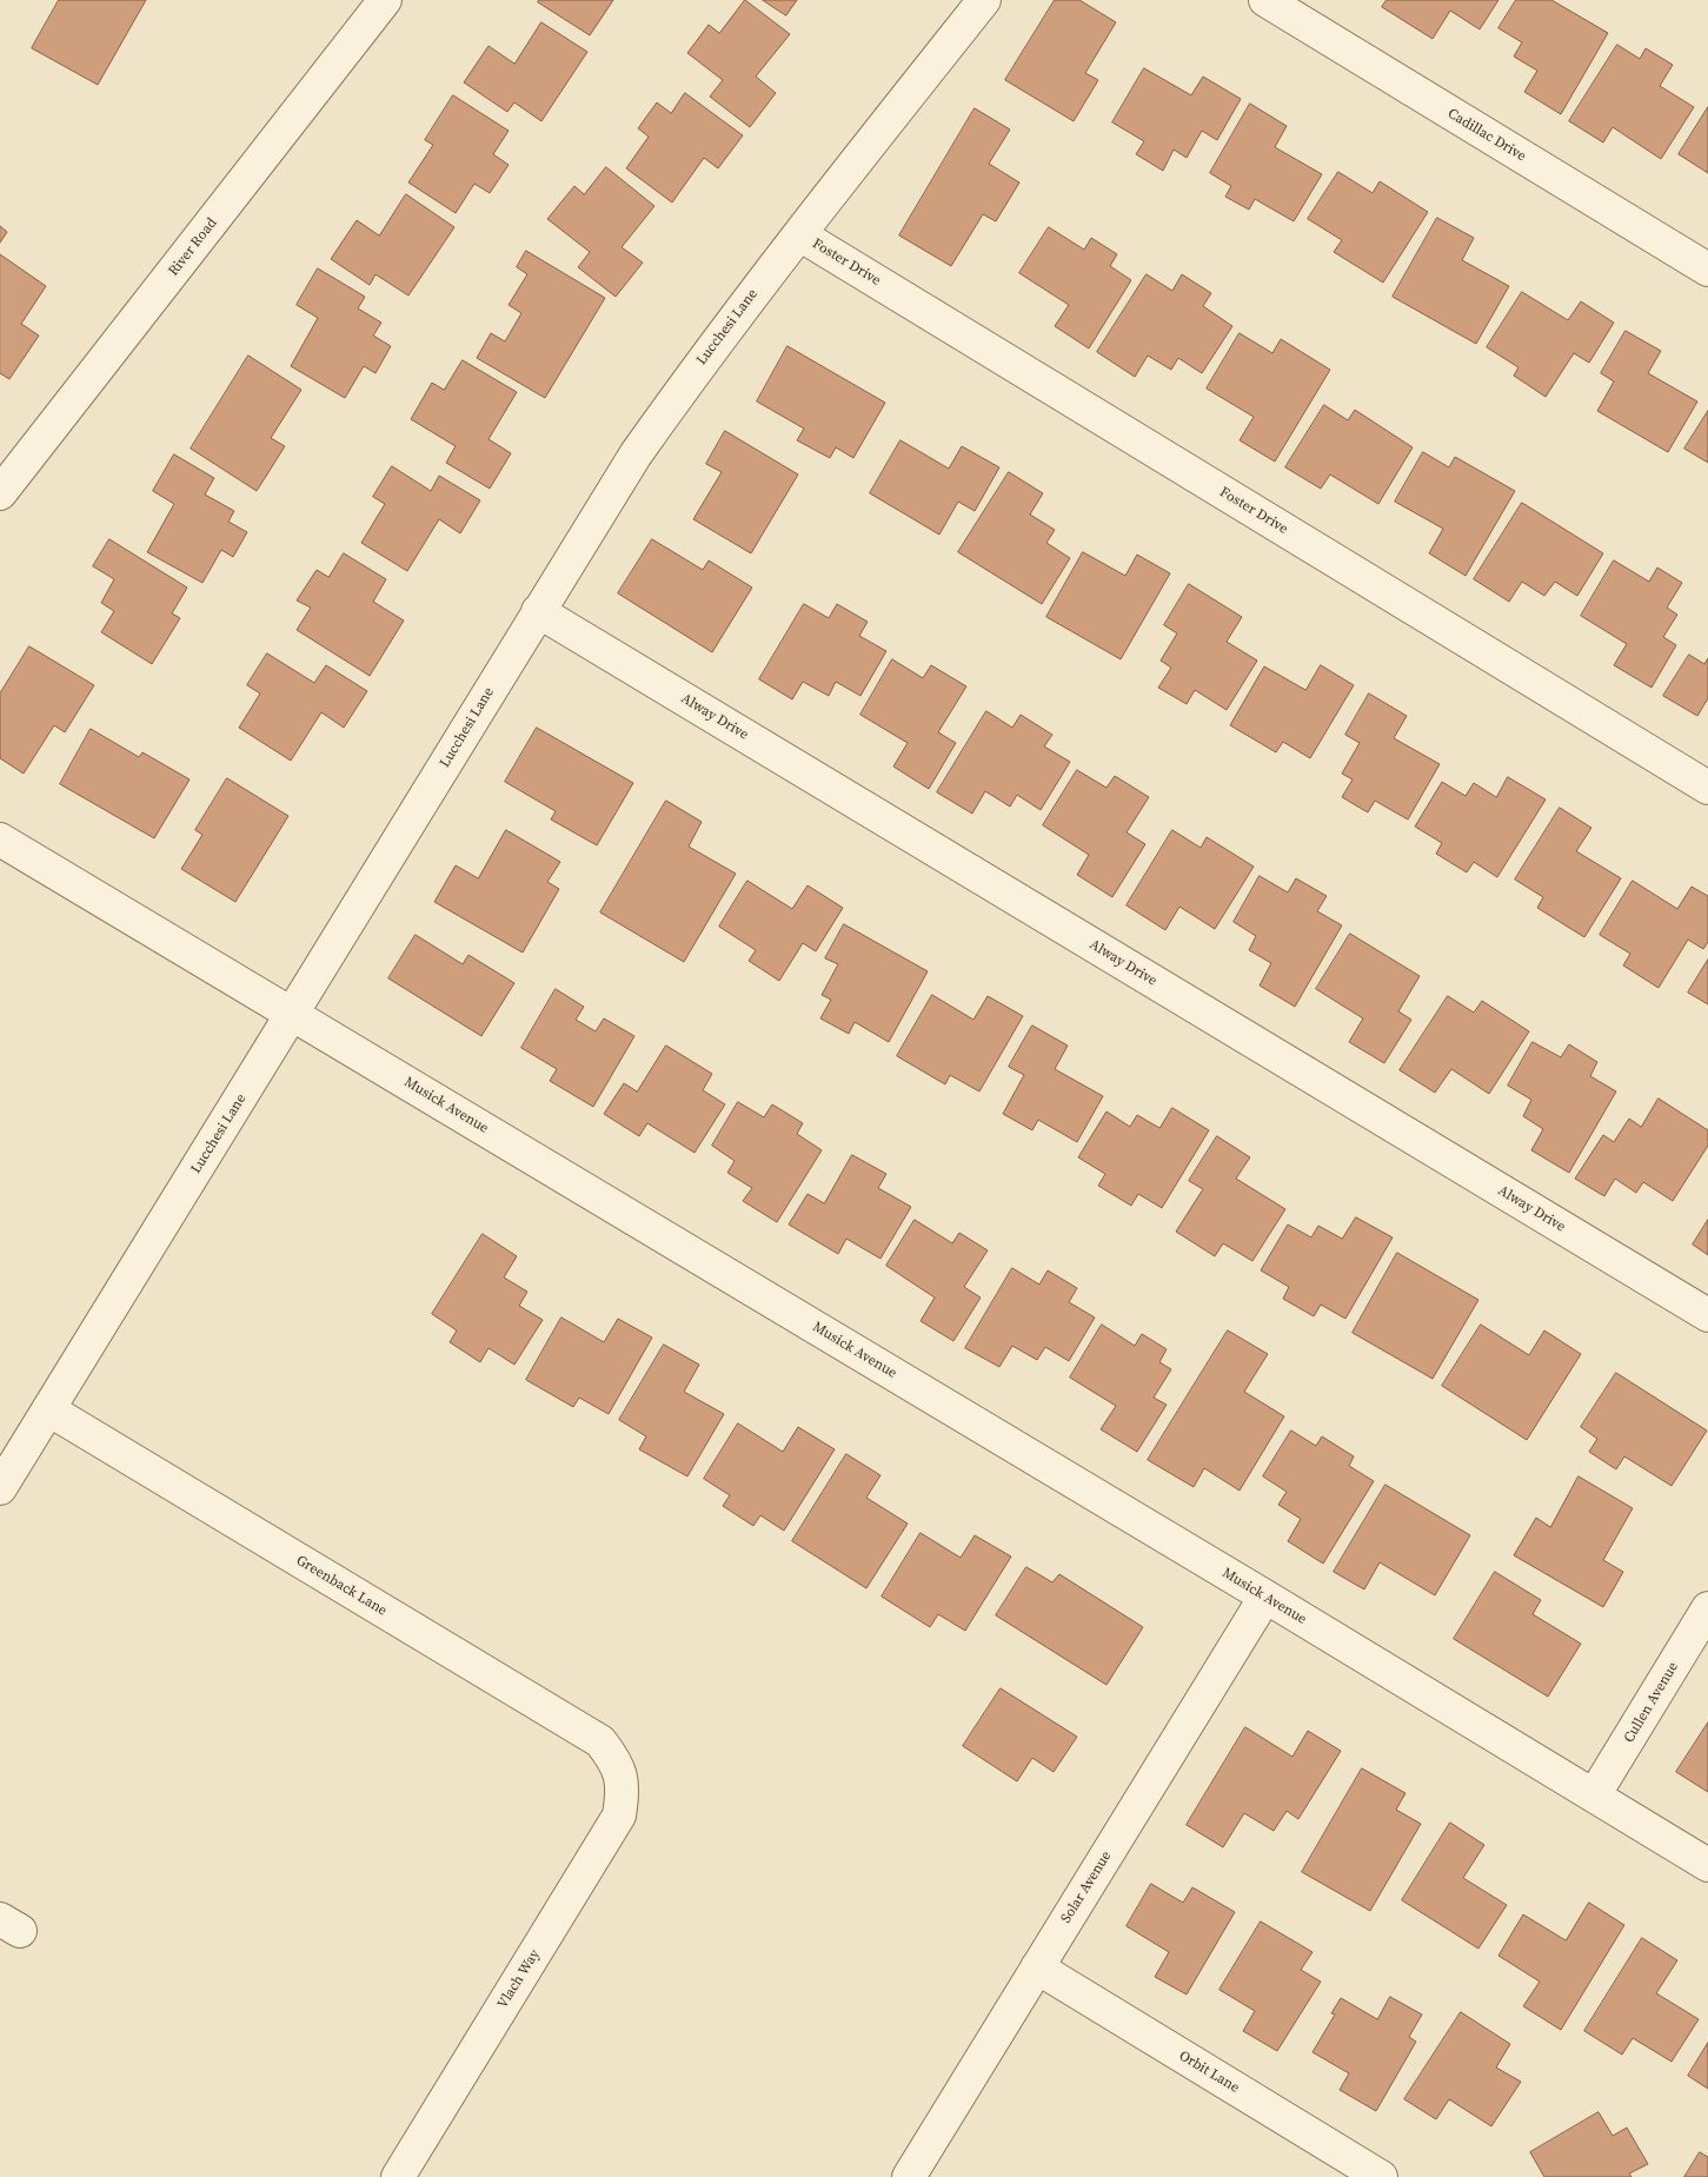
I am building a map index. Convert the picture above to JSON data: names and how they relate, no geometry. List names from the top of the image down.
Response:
{
  "streets": {
    "street": [
      "Cadillac Drive",
      "River Road",
      "Foster Drive",
      "Lucchesi Lane",
      "Alway Drive",
      "Musick Avenue",
      "Greenback Lane",
      "Cullen Avenue",
      "Solar Avenue",
      "Vlach Way",
      "Orbit Lane"
    ]
  },
  "crossings": [
    ["Foster Drive", "Lucchesi Lane"],
    ["Lucchesi Lane", "Alway Drive"],
    ["Lucchesi Lane", "Musick Avenue"],
    ["Lucchesi Lane", "Greenback Lane"],
    ["Musick Avenue", "Cullen Avenue"],
    ["Musick Avenue", "Solar Avenue"],
    ["Greenback Lane", "Vlach Way"],
    ["Solar Avenue", "Orbit Lane"]
  ]
}
